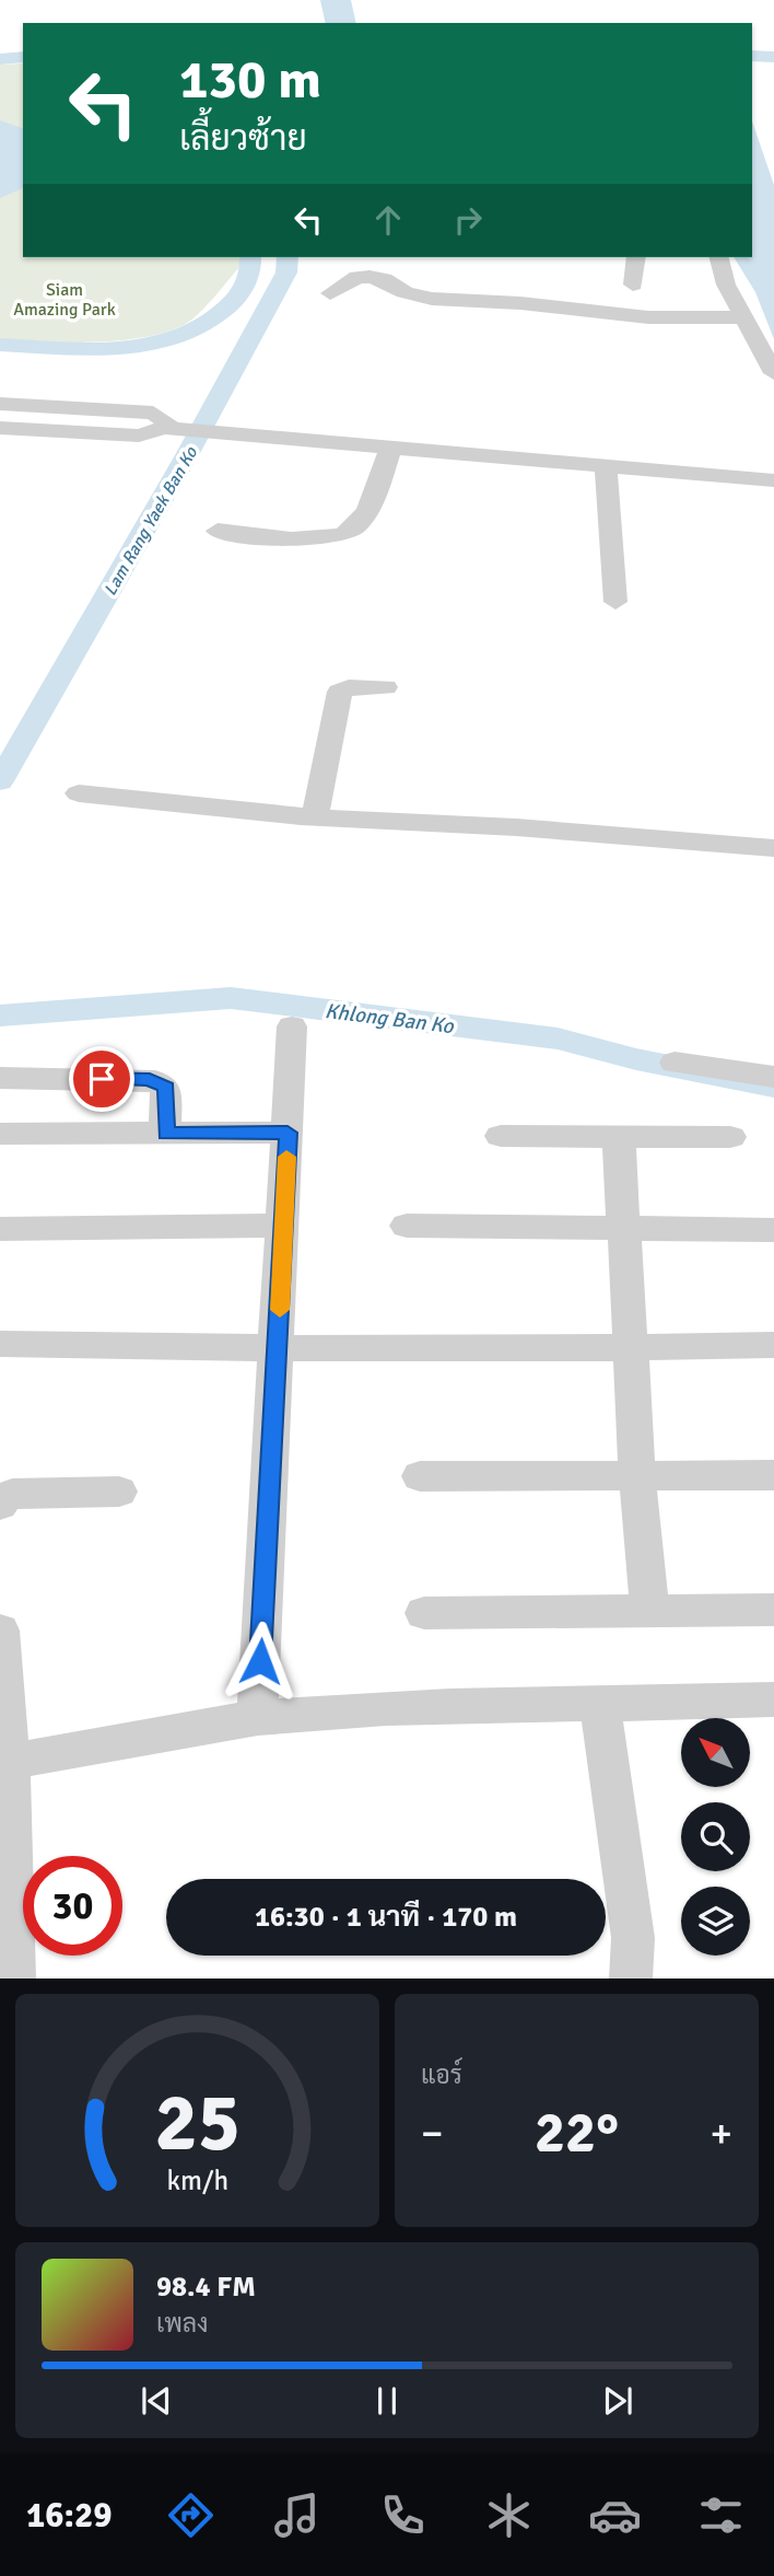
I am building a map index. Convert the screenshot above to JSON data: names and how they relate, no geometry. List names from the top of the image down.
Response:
{
  "water": ["Lam Rang Yaek Ban Ko", "Khlong Ban Ko"],
  "parks": ["Siam Amazing Park"],
  "north": "top left",
  "page": {
    "turn": ["130 m", "เลี้ยวซ้าย"],
    "limit": "30",
    "trip": "16:30 · 1 นาที · 170 m",
    "tile": "แอร์",
    "heat": ["−", "22°", "+"],
    "song": ["98.4 FM", "เพลง"],
    "tabs": "16:29",
    "gauge": ["25", "km/h"]
  }
}
